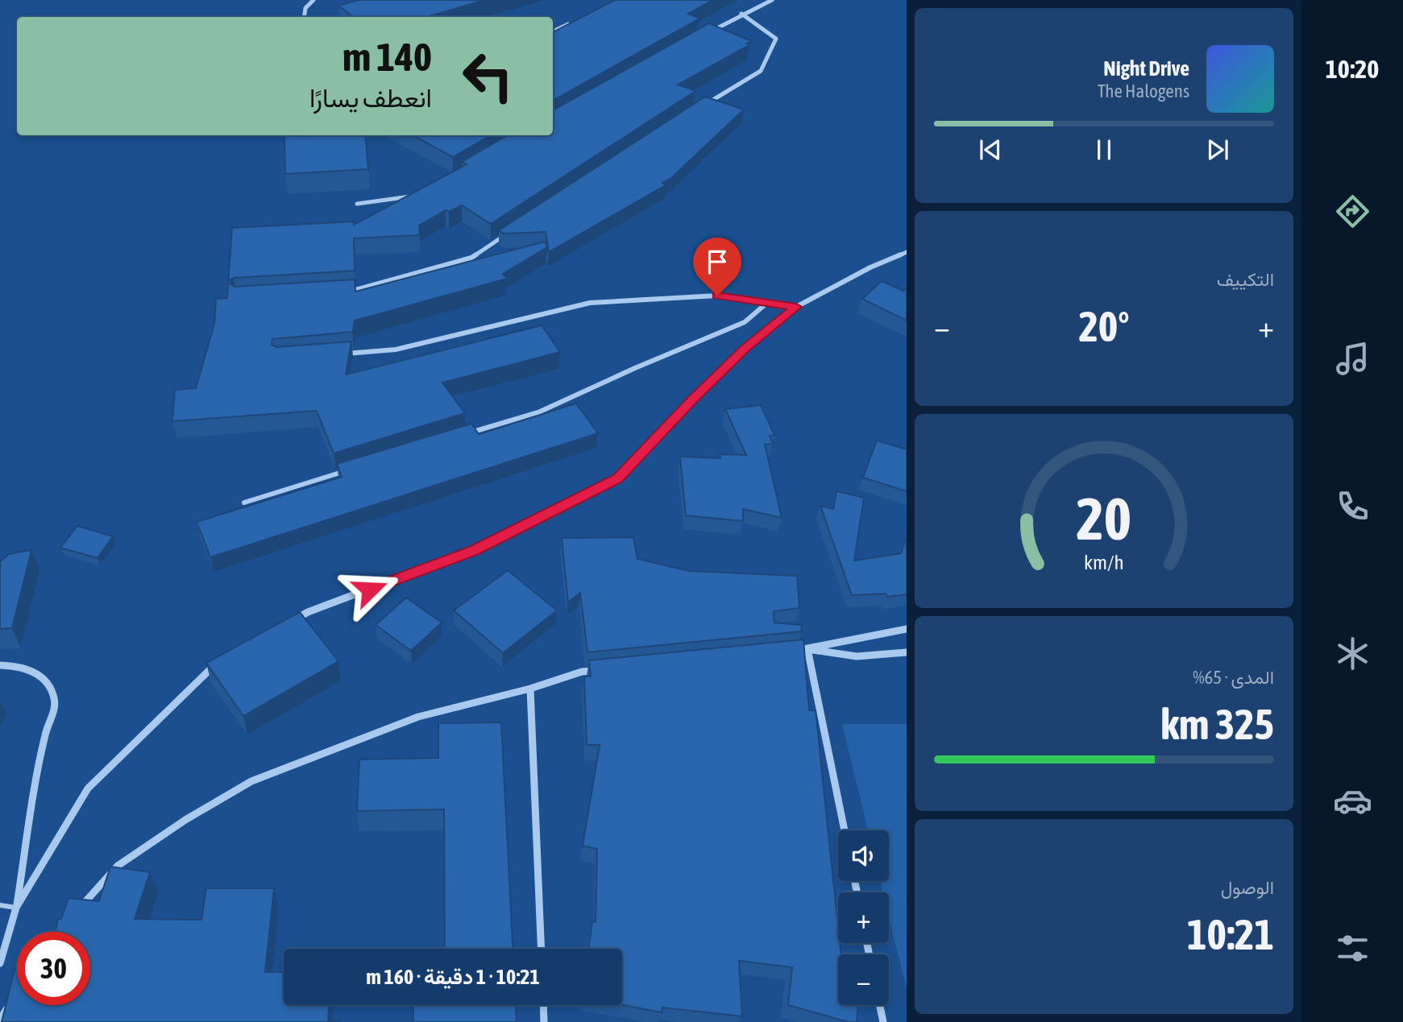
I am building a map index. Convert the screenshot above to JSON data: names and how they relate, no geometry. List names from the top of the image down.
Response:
{
  "page": {
    "tabs": "10:20",
    "turn": ["140 m", "انعطف يسارًا"],
    "song": ["Night Drive", "The Halogens"],
    "tile": [
      "التكييف",
      ["المدى · 65%", "325 km"],
      ["الوصول", "10:21"]
    ],
    "heat": ["−", "20°", "+"],
    "map_buttons": ["+", "−"],
    "limit": "30",
    "trip": "10:21 · 1 دقيقة · 160 m",
    "gauge": ["20", "km/h"]
  }
}
